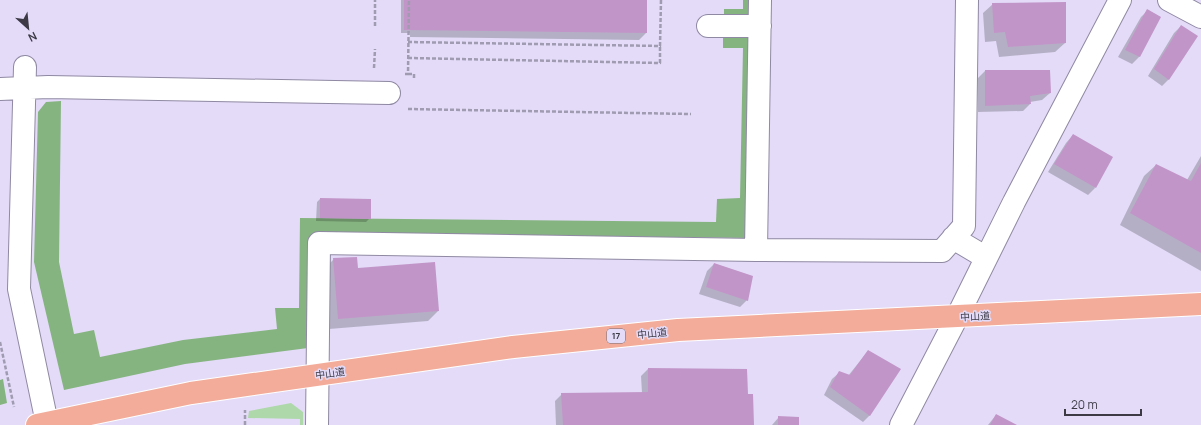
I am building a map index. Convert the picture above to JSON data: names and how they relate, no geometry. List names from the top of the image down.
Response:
{
  "streets": {
    "highway": ["中山道", "17"]
  },
  "scale_bar": "20 m",
  "north": "bottom right"
}
